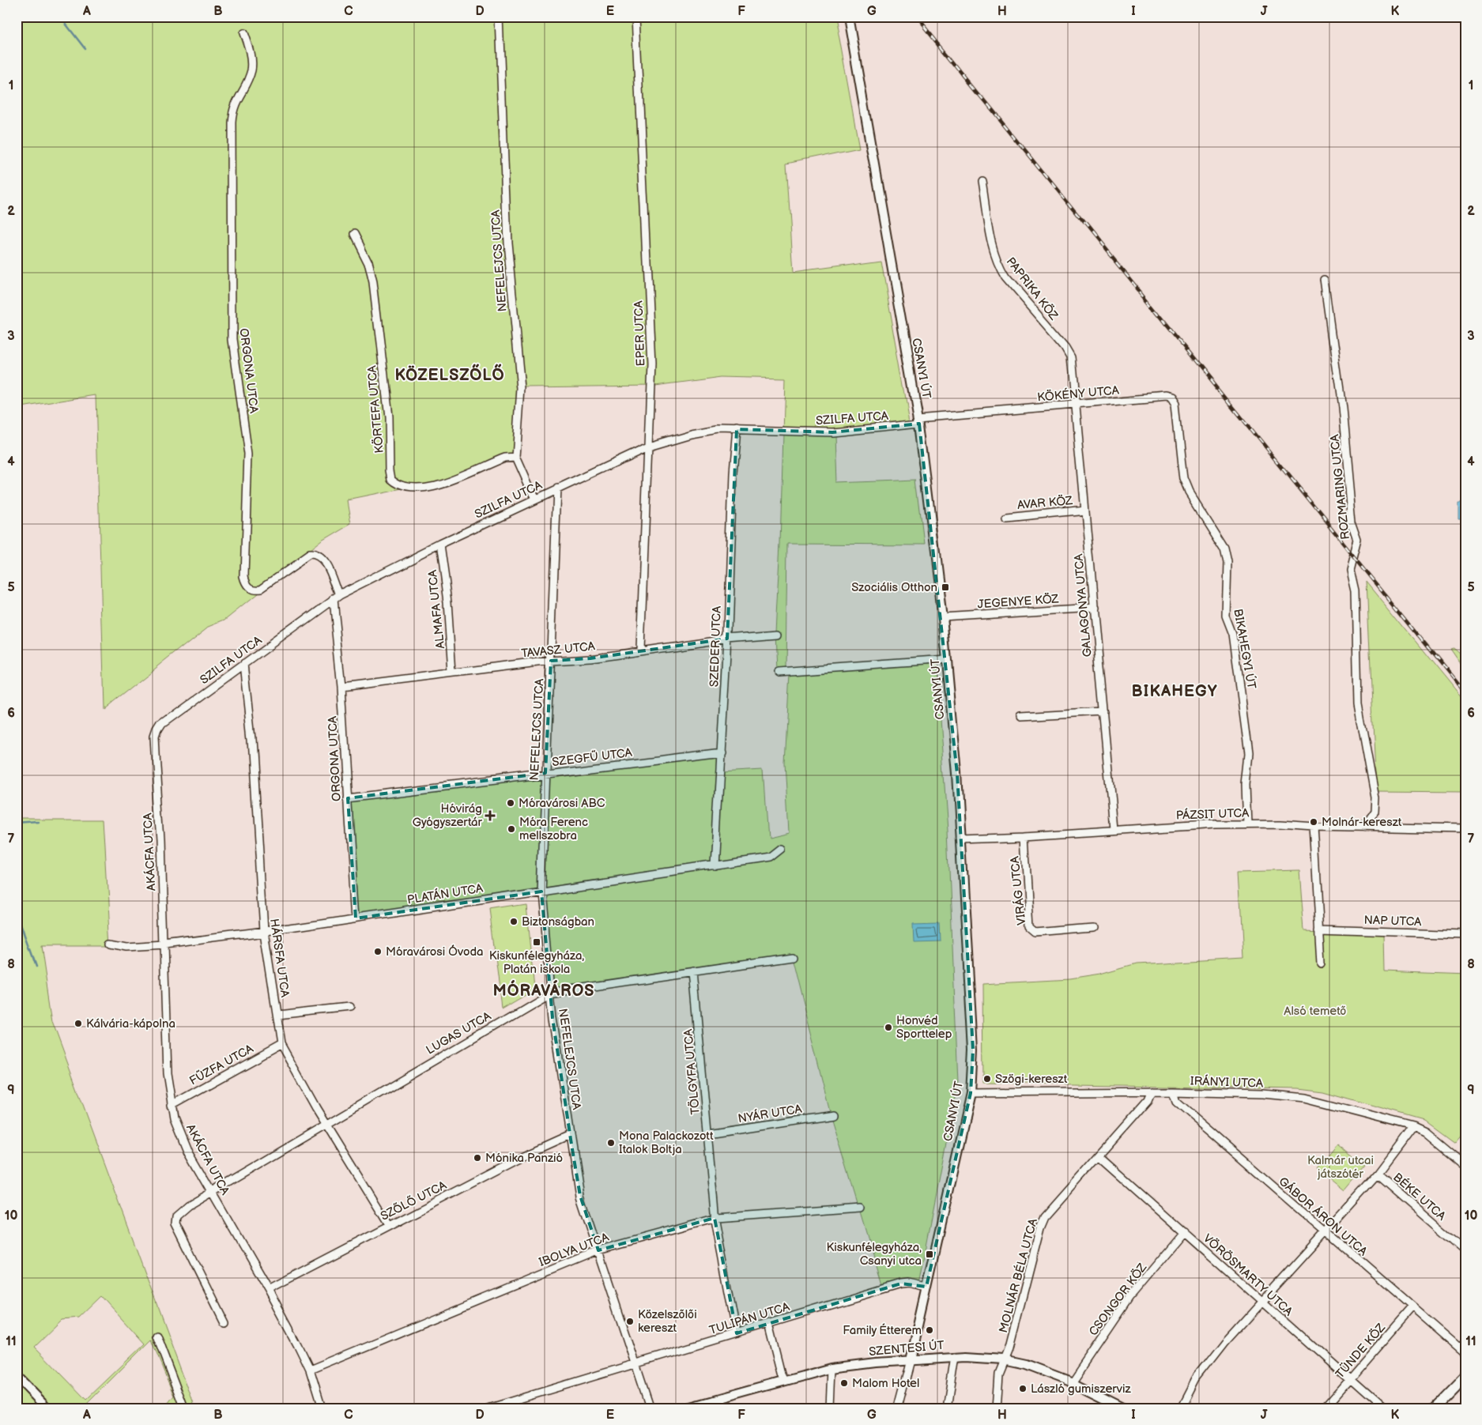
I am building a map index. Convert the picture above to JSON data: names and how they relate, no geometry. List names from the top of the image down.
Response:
{
  "streets": {
    "street": [
      "NEFELEJCS UTCA",
      "PAPRIKA KÖZ",
      "EPER UTCA",
      "CSANYI ÚT",
      "ORGONA UTCA",
      "KÖKÉNY UTCA",
      "KÖRTEFA UTCA",
      "SZILFA UTCA",
      "ROZMARING UTCA",
      "AVAR KÖZ",
      "JEGENYE KÖZ",
      "GALAGONYA UTCA",
      "ALMAFA UTCA",
      "SZEDER UTCA",
      "BIKAHEGYI ÚT",
      "TAVASZ UTCA",
      "SZEGFŰ UTCA",
      "PÁZSIT UTCA",
      "AKÁCFA UTCA",
      "VIRÁG UTCA",
      "PLATÁN UTCA",
      "NAP UTCA",
      "HÁRSFA UTCA",
      "LUGAS UTCA",
      "FŰZFA UTCA",
      "TÖLGYFA UTCA",
      "IRÁNYI UTCA",
      "NYÁR UTCA",
      "BÉKE UTCA",
      "SZŐLŐ UTCA",
      "GÁBOR ÁRON UTCA",
      "IBOLYA UTCA",
      "VÖRÖSMARTY UTCA",
      "MOLNÁR BÉLA UTCA",
      "CSONGOR KÖZ",
      "TULIPÁN UTCA",
      "SZENTESI ÚT",
      "TÜNDE KÖZ"
    ]
  },
  "crossings": [
    ["NEFELEJCS UTCA", "KÖRTEFA UTCA"],
    ["NEFELEJCS UTCA", "SZILFA UTCA"],
    ["NEFELEJCS UTCA", "TAVASZ UTCA"],
    ["NEFELEJCS UTCA", "SZEGFŰ UTCA"],
    ["NEFELEJCS UTCA", "PLATÁN UTCA"],
    ["NEFELEJCS UTCA", "LUGAS UTCA"],
    ["NEFELEJCS UTCA", "SZŐLŐ UTCA"],
    ["NEFELEJCS UTCA", "IBOLYA UTCA"],
    ["NEFELEJCS UTCA", "TULIPÁN UTCA"],
    ["PAPRIKA KÖZ", "GALAGONYA UTCA"],
    ["EPER UTCA", "SZILFA UTCA"],
    ["EPER UTCA", "TAVASZ UTCA"],
    ["CSANYI ÚT", "KÖKÉNY UTCA"],
    ["CSANYI ÚT", "SZILFA UTCA"],
    ["CSANYI ÚT", "JEGENYE KÖZ"],
    ["CSANYI ÚT", "PÁZSIT UTCA"],
    ["CSANYI ÚT", "IRÁNYI UTCA"],
    ["CSANYI ÚT", "TULIPÁN UTCA"],
    ["CSANYI ÚT", "SZENTESI ÚT"],
    ["ORGONA UTCA", "SZILFA UTCA"],
    ["ORGONA UTCA", "TAVASZ UTCA"],
    ["ORGONA UTCA", "SZEGFŰ UTCA"],
    ["ORGONA UTCA", "PLATÁN UTCA"],
    ["KÖKÉNY UTCA", "SZILFA UTCA"],
    ["KÖKÉNY UTCA", "GALAGONYA UTCA"],
    ["KÖKÉNY UTCA", "BIKAHEGYI ÚT"],
    ["SZILFA UTCA", "ALMAFA UTCA"],
    ["SZILFA UTCA", "SZEDER UTCA"],
    ["SZILFA UTCA", "AKÁCFA UTCA"],
    ["SZILFA UTCA", "HÁRSFA UTCA"],
    ["ROZMARING UTCA", "PÁZSIT UTCA"],
    ["AVAR KÖZ", "GALAGONYA UTCA"],
    ["JEGENYE KÖZ", "GALAGONYA UTCA"],
    ["GALAGONYA UTCA", "PÁZSIT UTCA"],
    ["ALMAFA UTCA", "TAVASZ UTCA"],
    ["SZEDER UTCA", "TAVASZ UTCA"],
    ["SZEDER UTCA", "SZEGFŰ UTCA"],
    ["SZEDER UTCA", "PLATÁN UTCA"],
    ["BIKAHEGYI ÚT", "PÁZSIT UTCA"],
    ["PÁZSIT UTCA", "VIRÁG UTCA"],
    ["AKÁCFA UTCA", "PLATÁN UTCA"],
    ["AKÁCFA UTCA", "LUGAS UTCA"],
    ["AKÁCFA UTCA", "FŰZFA UTCA"],
    ["AKÁCFA UTCA", "SZŐLŐ UTCA"],
    ["AKÁCFA UTCA", "IBOLYA UTCA"],
    ["PLATÁN UTCA", "HÁRSFA UTCA"],
    ["HÁRSFA UTCA", "LUGAS UTCA"],
    ["HÁRSFA UTCA", "FŰZFA UTCA"],
    ["HÁRSFA UTCA", "SZŐLŐ UTCA"],
    ["LUGAS UTCA", "TÖLGYFA UTCA"],
    ["TÖLGYFA UTCA", "NYÁR UTCA"],
    ["TÖLGYFA UTCA", "IBOLYA UTCA"],
    ["TÖLGYFA UTCA", "TULIPÁN UTCA"],
    ["IRÁNYI UTCA", "GÁBOR ÁRON UTCA"],
    ["IRÁNYI UTCA", "MOLNÁR BÉLA UTCA"],
    ["GÁBOR ÁRON UTCA", "TÜNDE KÖZ"],
    ["VÖRÖSMARTY UTCA", "MOLNÁR BÉLA UTCA"],
    ["VÖRÖSMARTY UTCA", "CSONGOR KÖZ"],
    ["VÖRÖSMARTY UTCA", "TÜNDE KÖZ"],
    ["MOLNÁR BÉLA UTCA", "SZENTESI ÚT"],
    ["CSONGOR KÖZ", "SZENTESI ÚT"]
  ],
  "districts": ["KÖZELSZŐLŐ", "BIKAHEGY", "MÓRAVÁROS"],
  "parks": ["Alsó temető", "Kalmár utcai játszótér"],
  "places": {
    "transit": ["Szociális Otthon", "Kiskunfélegyháza, Platán iskola", "Kiskunfélegyháza, Csanyi utca"],
    "other": [
      "Móravárosi ABC",
      "Molnár-kereszt",
      "Móra Ferenc mellszobra",
      "Biztonságban",
      "Móravárosi Óvoda",
      "Kálvária-kápolna",
      "Honvéd Sporttelep",
      "Szögi-kereszt",
      "Mona Palackozott Italok Boltja",
      "Mónika Panzió",
      "Közelszőlői kereszt",
      "Family Étterem",
      "Malom Hotel",
      "László gumiszerviz"
    ],
    "health": ["Hóvirág Gyógyszertár"]
  },
  "grid": {
    "columns": [
      "A",
      "B",
      "C",
      "D",
      "E",
      "F",
      "G",
      "H",
      "I",
      "J",
      "K"
    ],
    "rows": [
      "1",
      "2",
      "3",
      "4",
      "5",
      "6",
      "7",
      "8",
      "9",
      "10",
      "11"
    ]
  }
}
